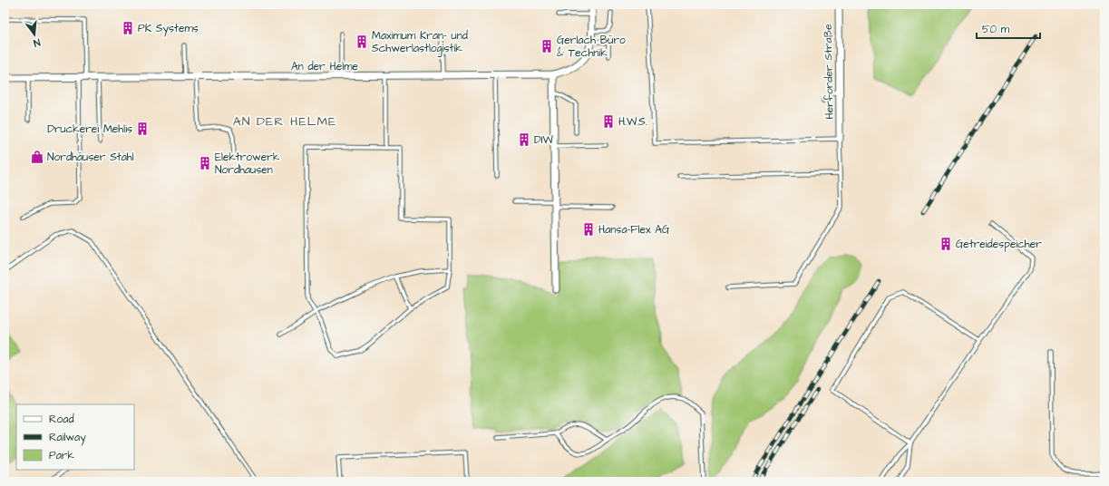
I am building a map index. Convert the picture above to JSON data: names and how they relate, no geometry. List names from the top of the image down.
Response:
{
  "streets": {
    "street": ["An der Helme", "Herforder Straße"]
  },
  "districts": ["AN DER HELME"],
  "places": {
    "building": [
      "PK Systems",
      "Maximum Kran- und Schwerlastlogistik",
      "Gerlach Büro & Technik",
      "H.W.S.",
      "Druckerei Mehlis",
      "DIW",
      "Elektrowerk Nordhausen",
      "Hansa-Flex AG",
      "Getreidespeicher"
    ],
    "shop": ["Nordhäuser Stahl"]
  },
  "legend": ["Road", "Railway", "Park"],
  "scale_bar": "50 m",
  "north": "bottom"
}
